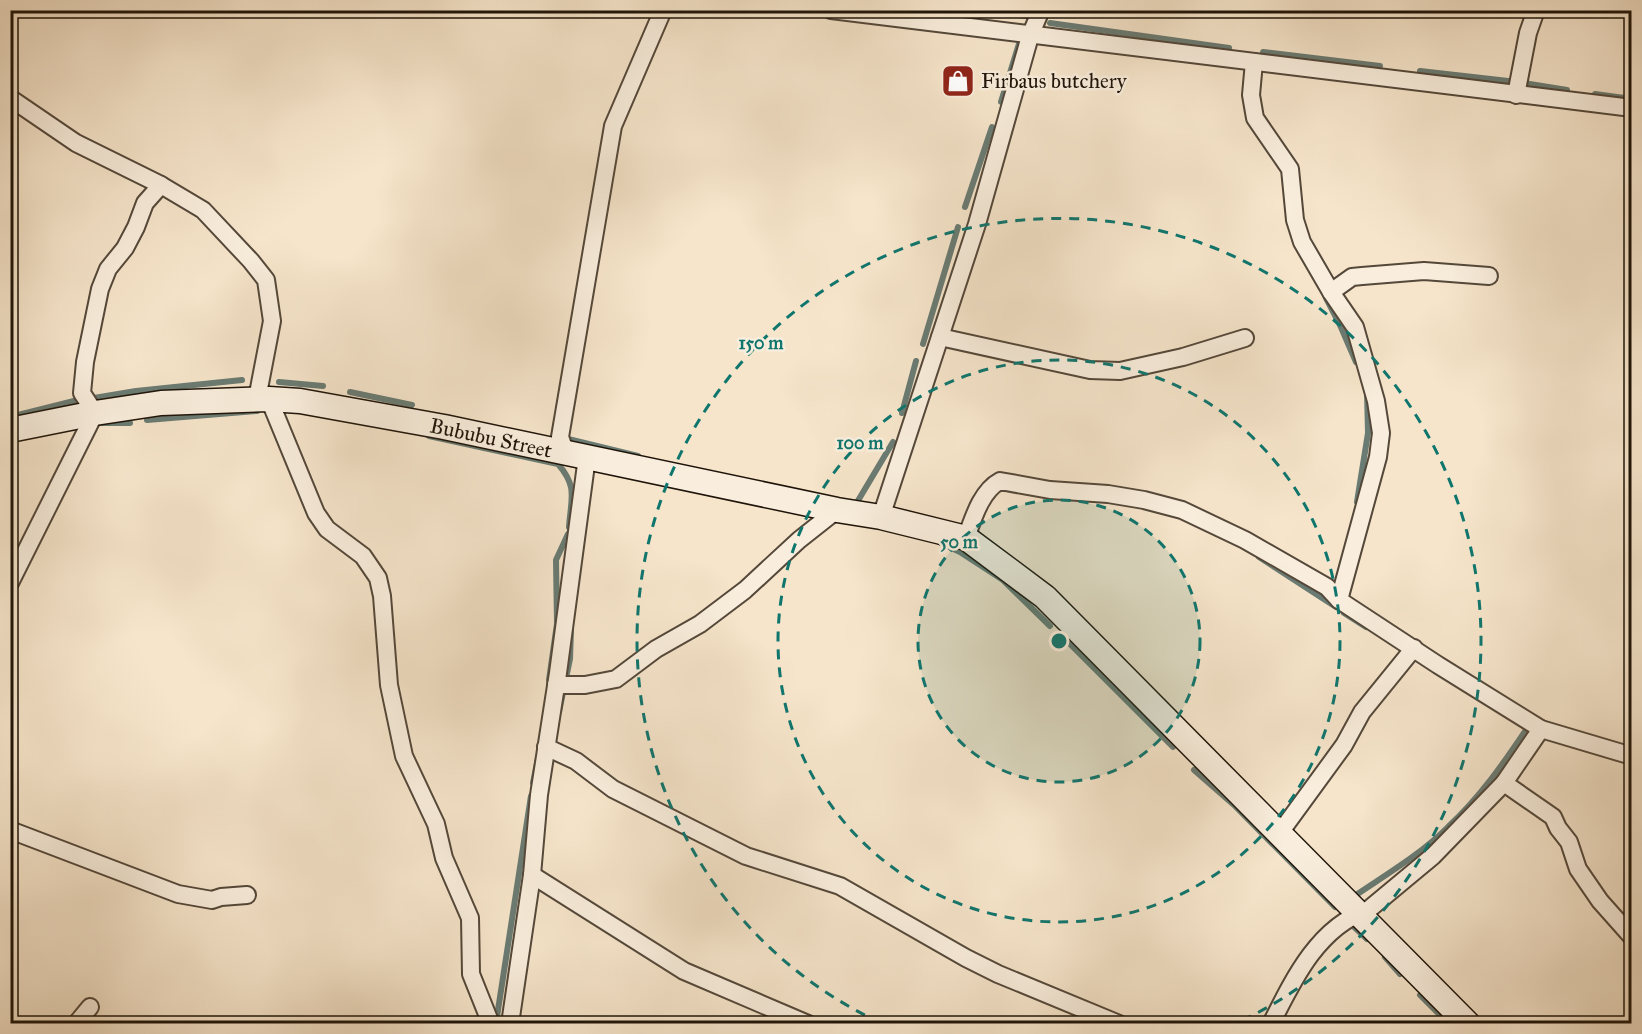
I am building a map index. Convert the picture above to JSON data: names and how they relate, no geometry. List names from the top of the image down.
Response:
{
  "streets": {
    "street": ["Bububu Street"]
  },
  "places": {
    "shop": ["Firbaus butchery"]
  },
  "rings": ["150 m", "100 m", "50 m"]
}
